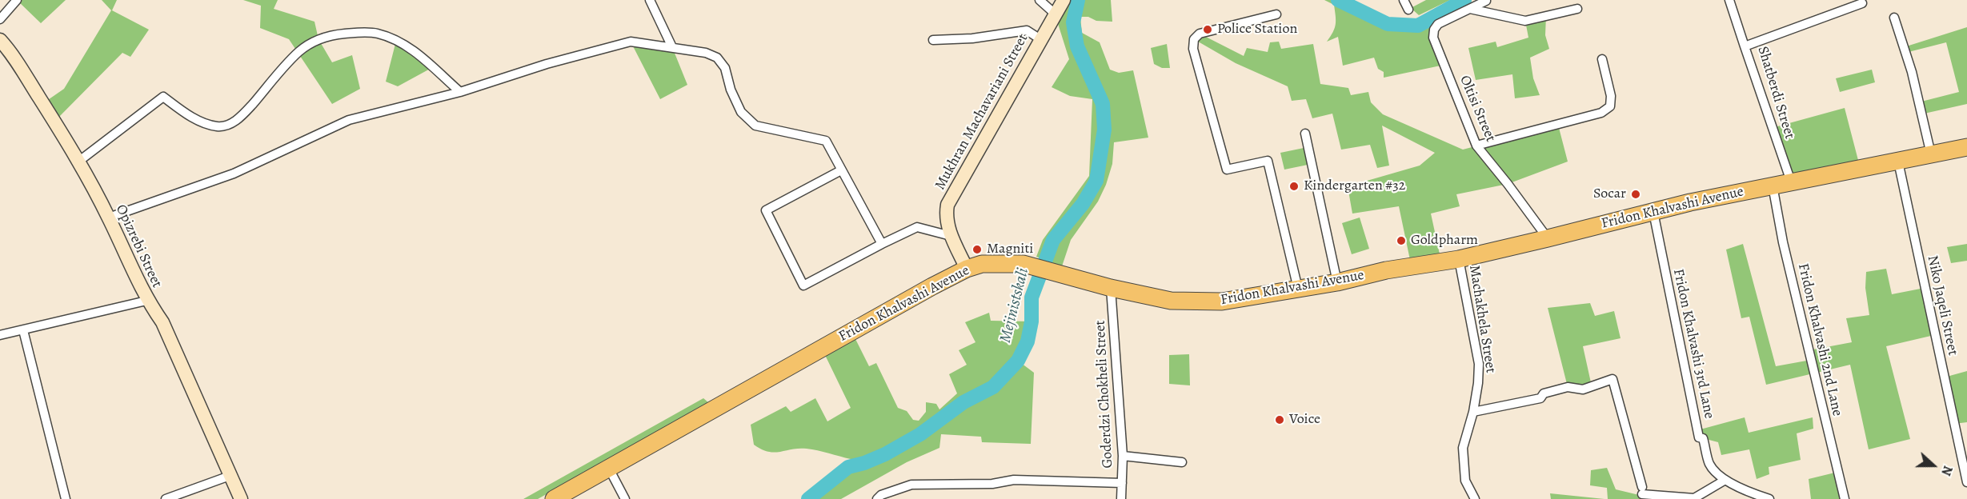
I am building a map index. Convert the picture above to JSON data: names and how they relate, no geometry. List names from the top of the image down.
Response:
{
  "streets": {
    "highway": ["Fridon Khalvashi Avenue"],
    "street": [
      "Shatberdi Street",
      "Oltisi Street",
      "Mukhran Machavariani Street",
      "Opizrebi Street",
      "Niko Jaqeli Street",
      "Machakhela Street",
      "Fridon Khalvashi 2nd Lane",
      "Fridon Khalvashi 3rd Lane",
      "Goderdzi Chokheli Street"
    ]
  },
  "crossings": [
    ["Shatberdi Street", "Fridon Khalvashi Avenue"],
    ["Oltisi Street", "Fridon Khalvashi Avenue"],
    ["Mukhran Machavariani Street", "Fridon Khalvashi Avenue"],
    ["Fridon Khalvashi Avenue", "Niko Jaqeli Street"],
    ["Fridon Khalvashi Avenue", "Machakhela Street"],
    ["Fridon Khalvashi Avenue", "Fridon Khalvashi 2nd Lane"],
    ["Fridon Khalvashi Avenue", "Fridon Khalvashi 3rd Lane"],
    ["Fridon Khalvashi Avenue", "Goderdzi Chokheli Street"]
  ],
  "water": ["Mejinistskali"],
  "places": [
    "Police Station",
    "Kindergarten #32",
    "Socar",
    "Goldpharm",
    "Magniti",
    "Voice"
  ],
  "north": "right"
}
